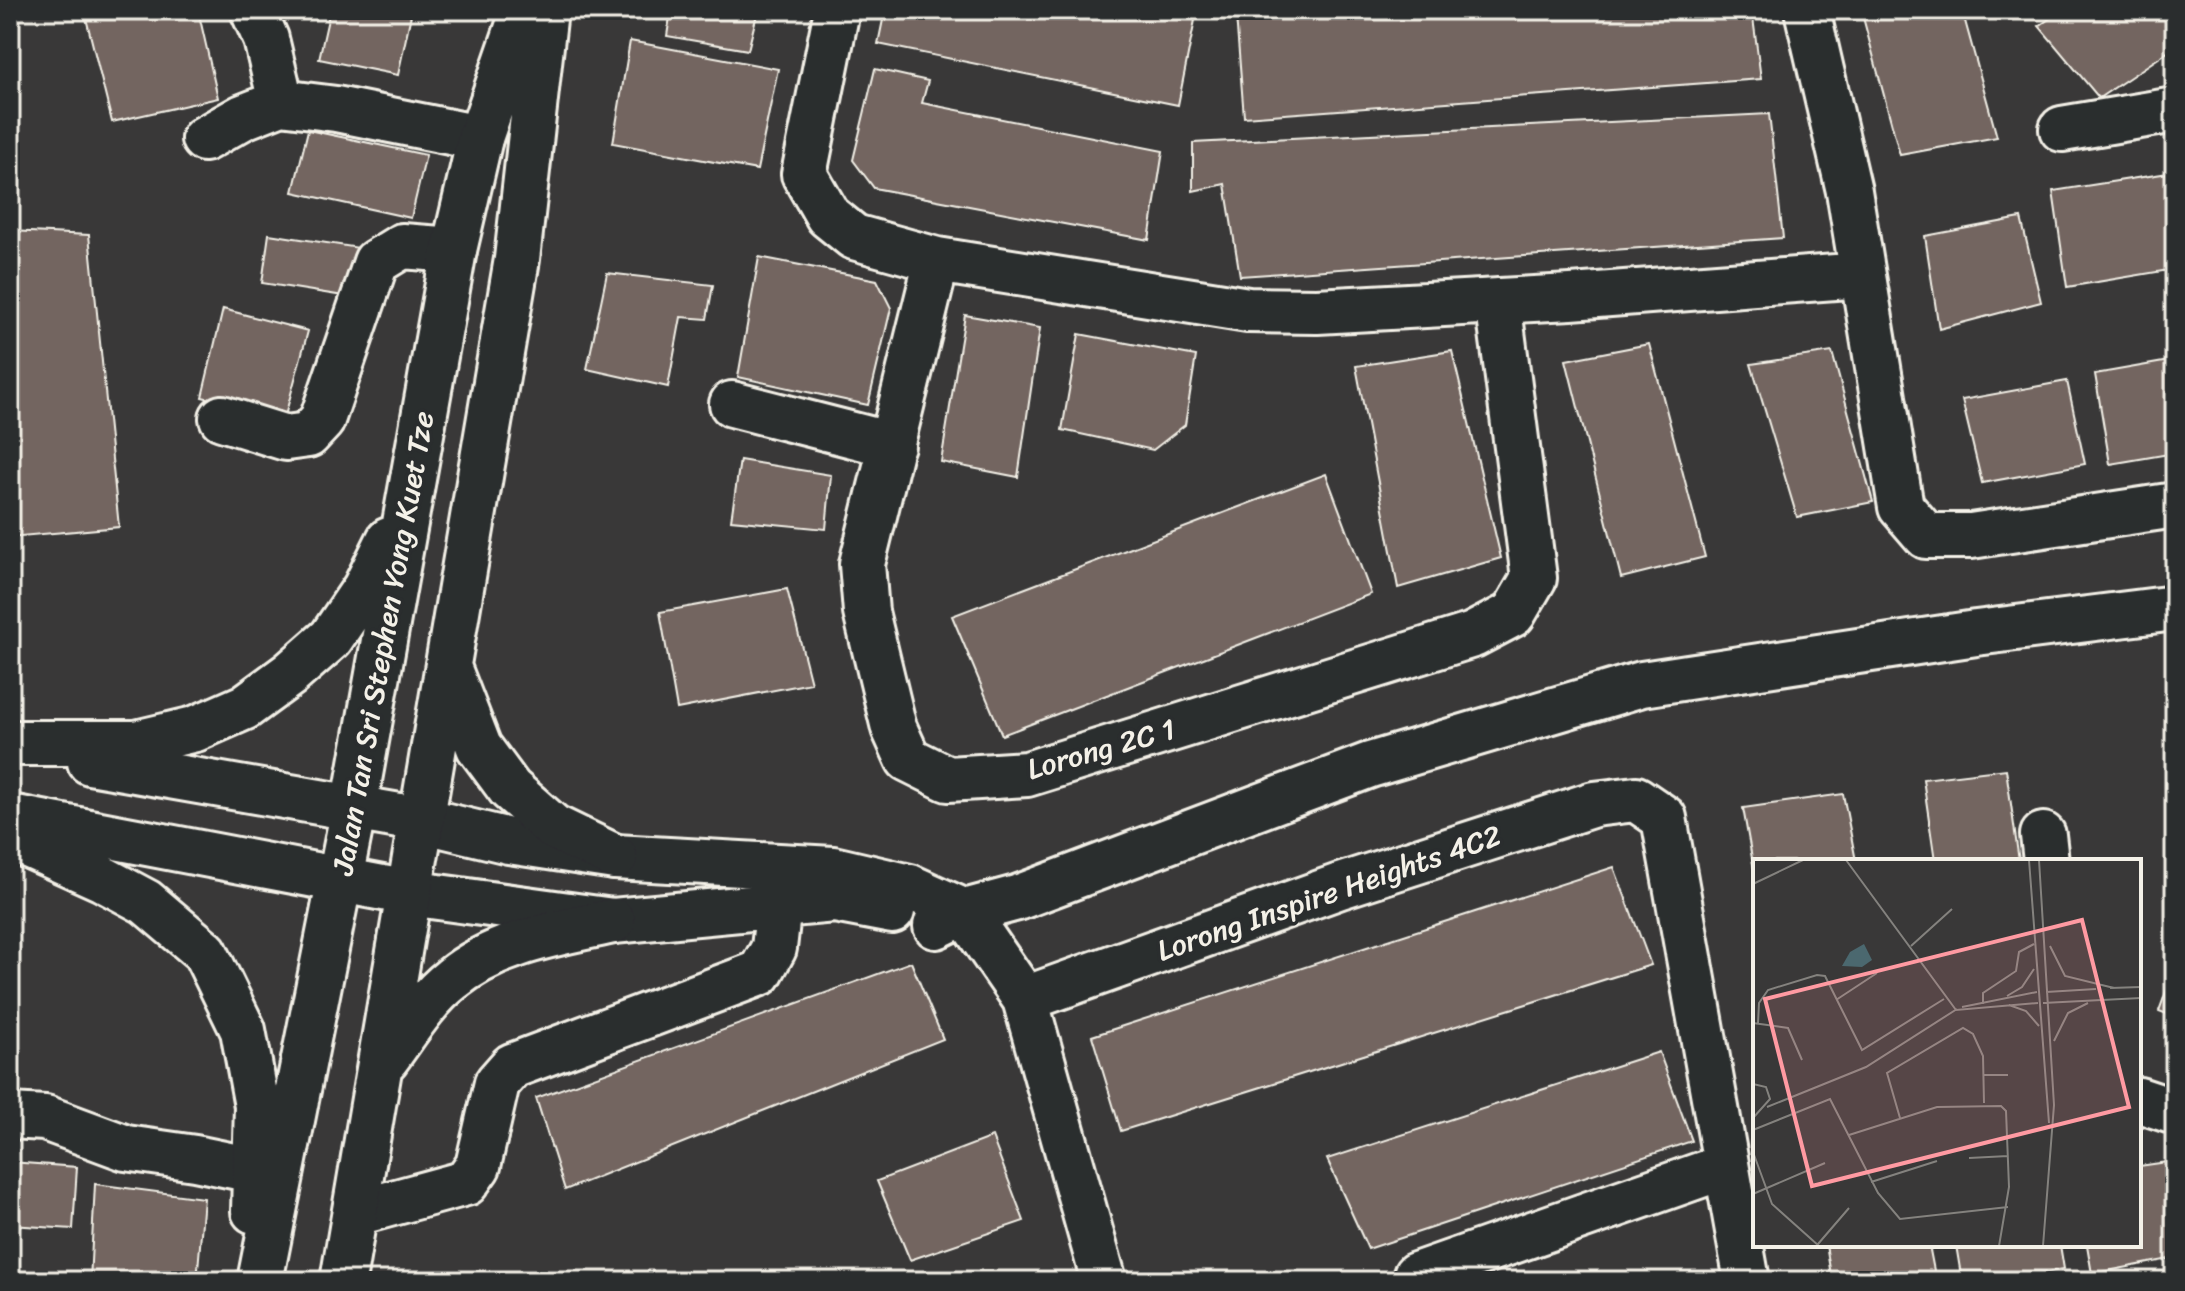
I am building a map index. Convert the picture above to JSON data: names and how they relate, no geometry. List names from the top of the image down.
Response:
{
  "streets": {
    "street": ["Jalan Tan Sri Stephen Yong Kuet Tze", "Lorong 2C 1", "Lorong Inspire Heights 4C2"]
  }
}
